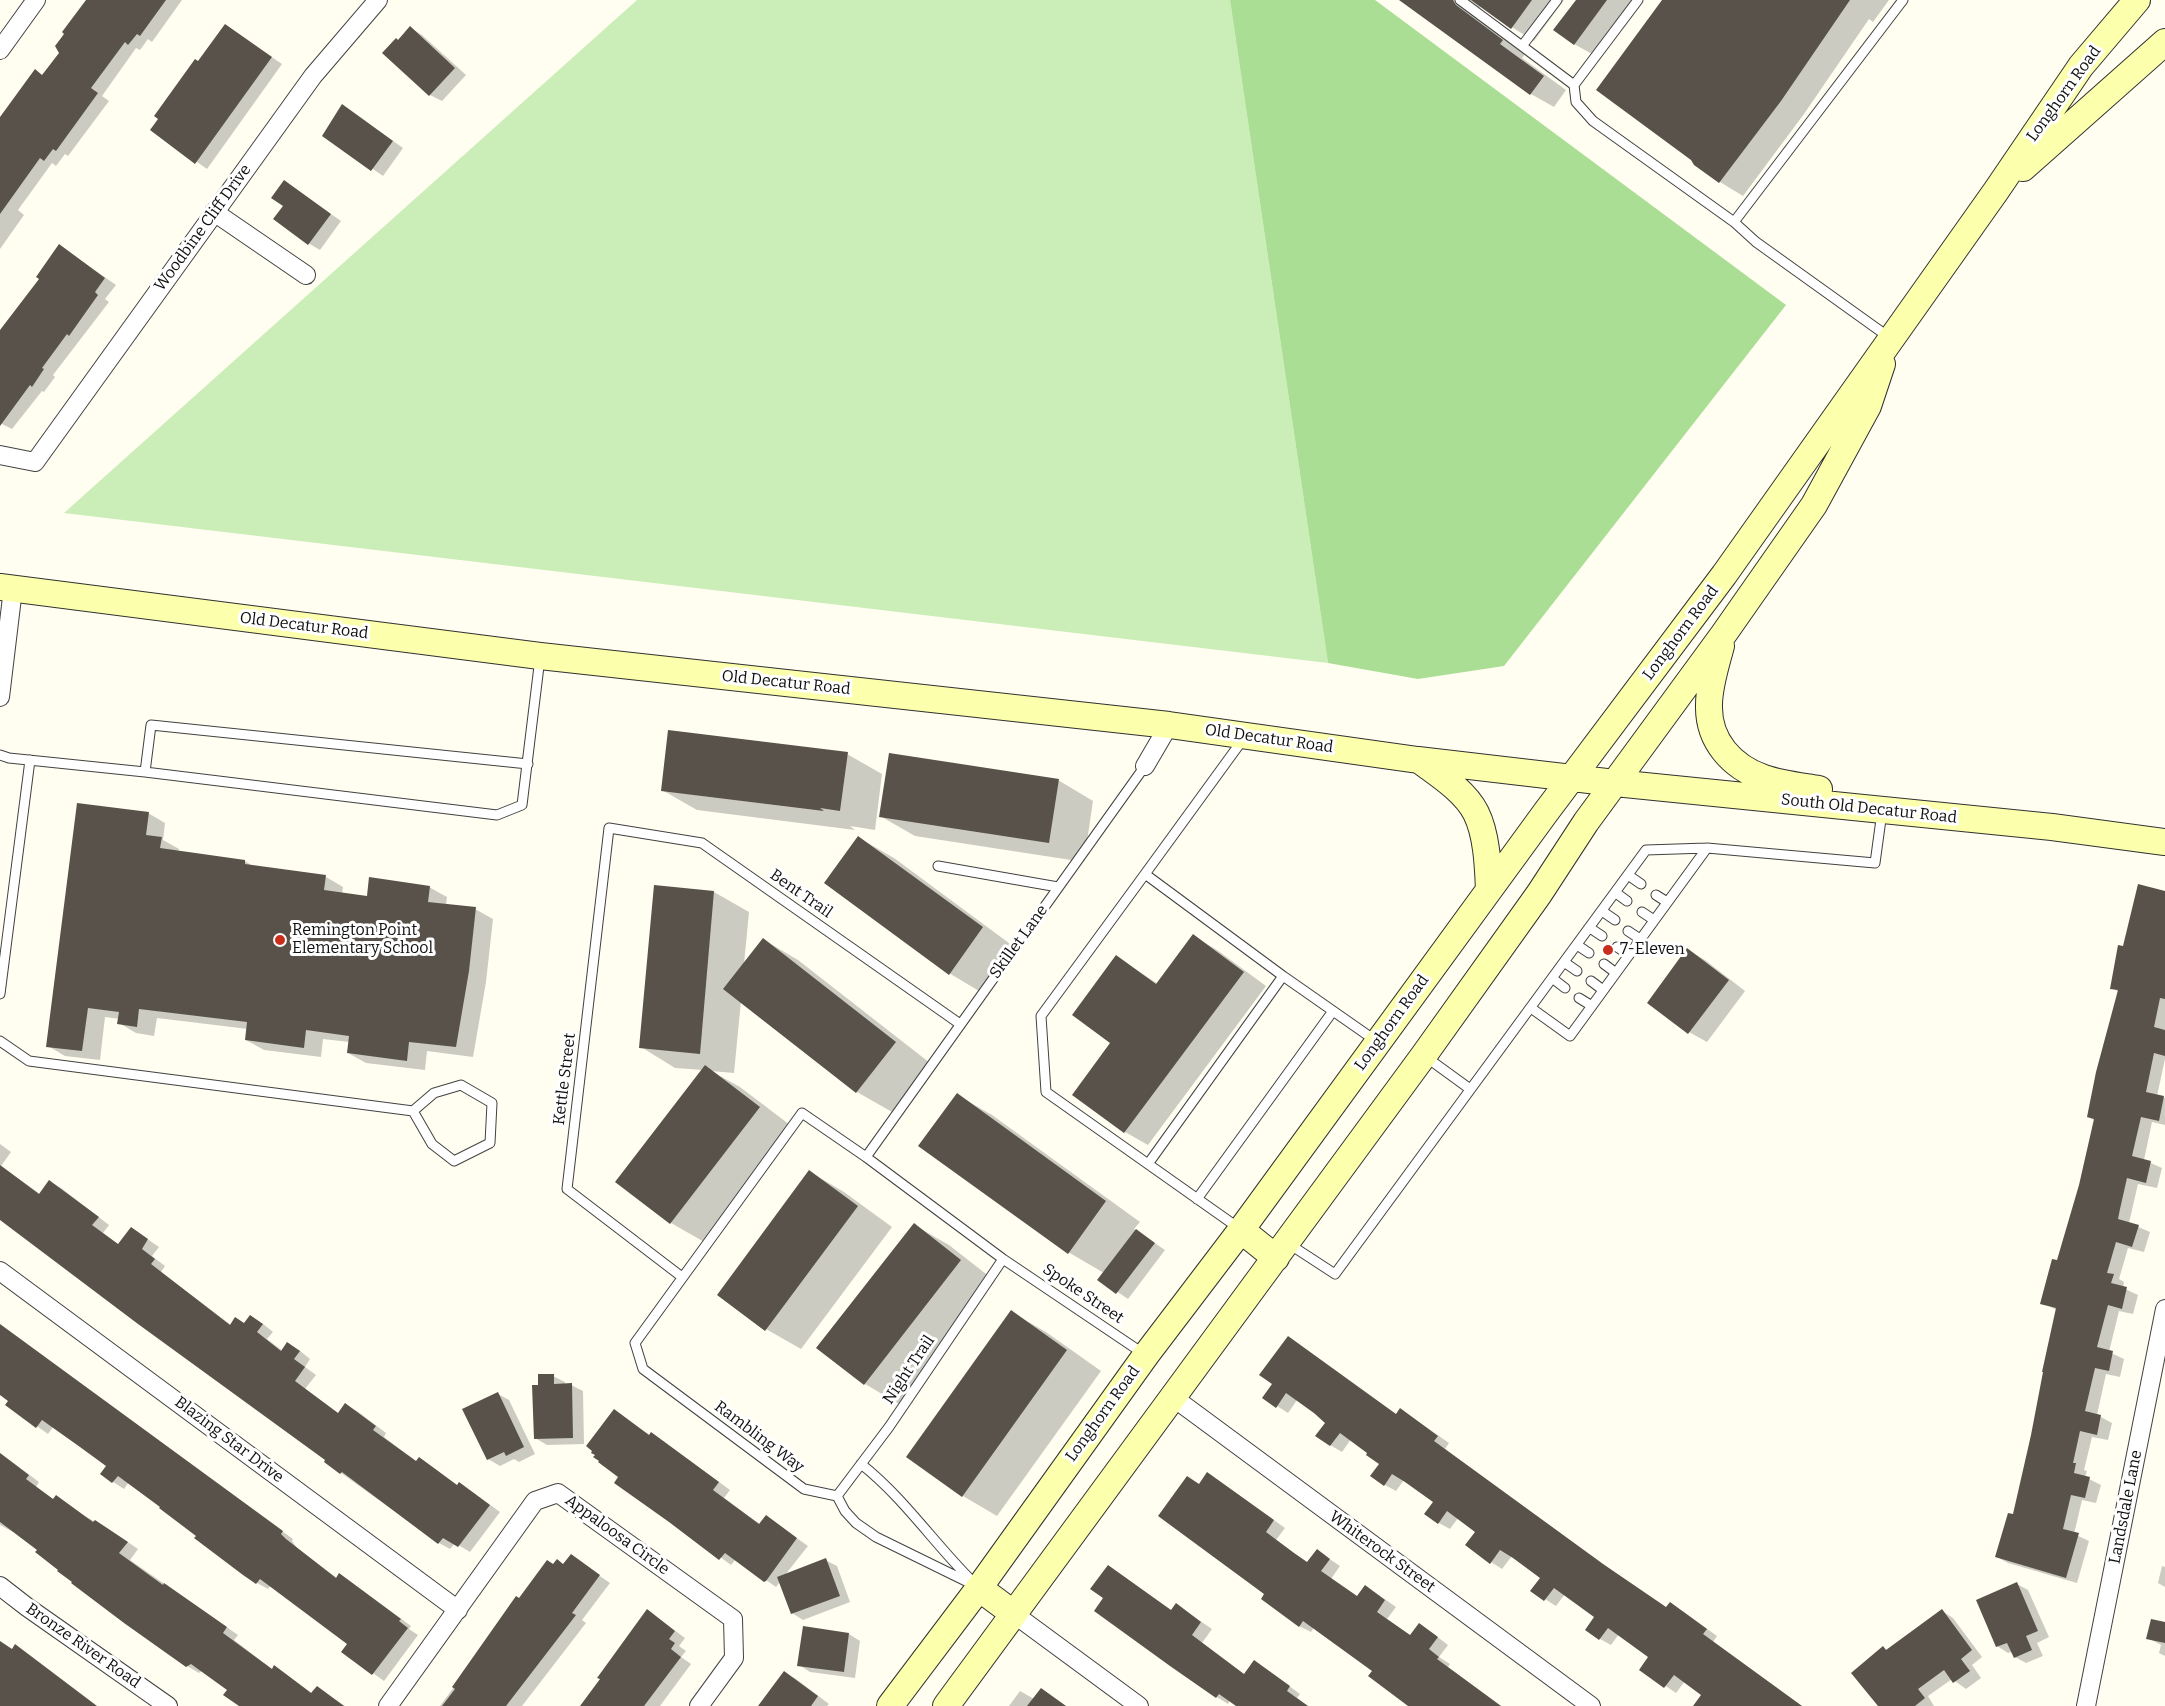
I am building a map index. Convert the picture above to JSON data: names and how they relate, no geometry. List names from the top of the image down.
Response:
{
  "streets": {
    "main road": ["Longhorn Road", "Old Decatur Road", "South Old Decatur Road"],
    "street": [
      "Woodbine Cliff Drive",
      "Skillet Lane",
      "Blazing Star Drive",
      "Landsdale Lane",
      "Appaloosa Circle",
      "Whiterock Street",
      "Bronze River Road"
    ],
    "lane": [
      "Bent Trail",
      "Kettle Street",
      "Spoke Street",
      "Night Trail",
      "Rambling Way"
    ]
  },
  "crossings": [
    ["Longhorn Road", "Old Decatur Road"],
    ["Longhorn Road", "South Old Decatur Road"],
    ["Longhorn Road", "Spoke Street"],
    ["Longhorn Road", "Whiterock Street"],
    ["Old Decatur Road", "South Old Decatur Road"],
    ["Old Decatur Road", "Skillet Lane"],
    ["Bent Trail", "Skillet Lane"],
    ["Bent Trail", "Kettle Street"],
    ["Skillet Lane", "Spoke Street"],
    ["Skillet Lane", "Rambling Way"],
    ["Kettle Street", "Rambling Way"],
    ["Spoke Street", "Night Trail"],
    ["Spoke Street", "Rambling Way"],
    ["Night Trail", "Rambling Way"],
    ["Blazing Star Drive", "Appaloosa Circle"]
  ],
  "places": ["Remington Point Elementary School", "7-Eleven"]
}
